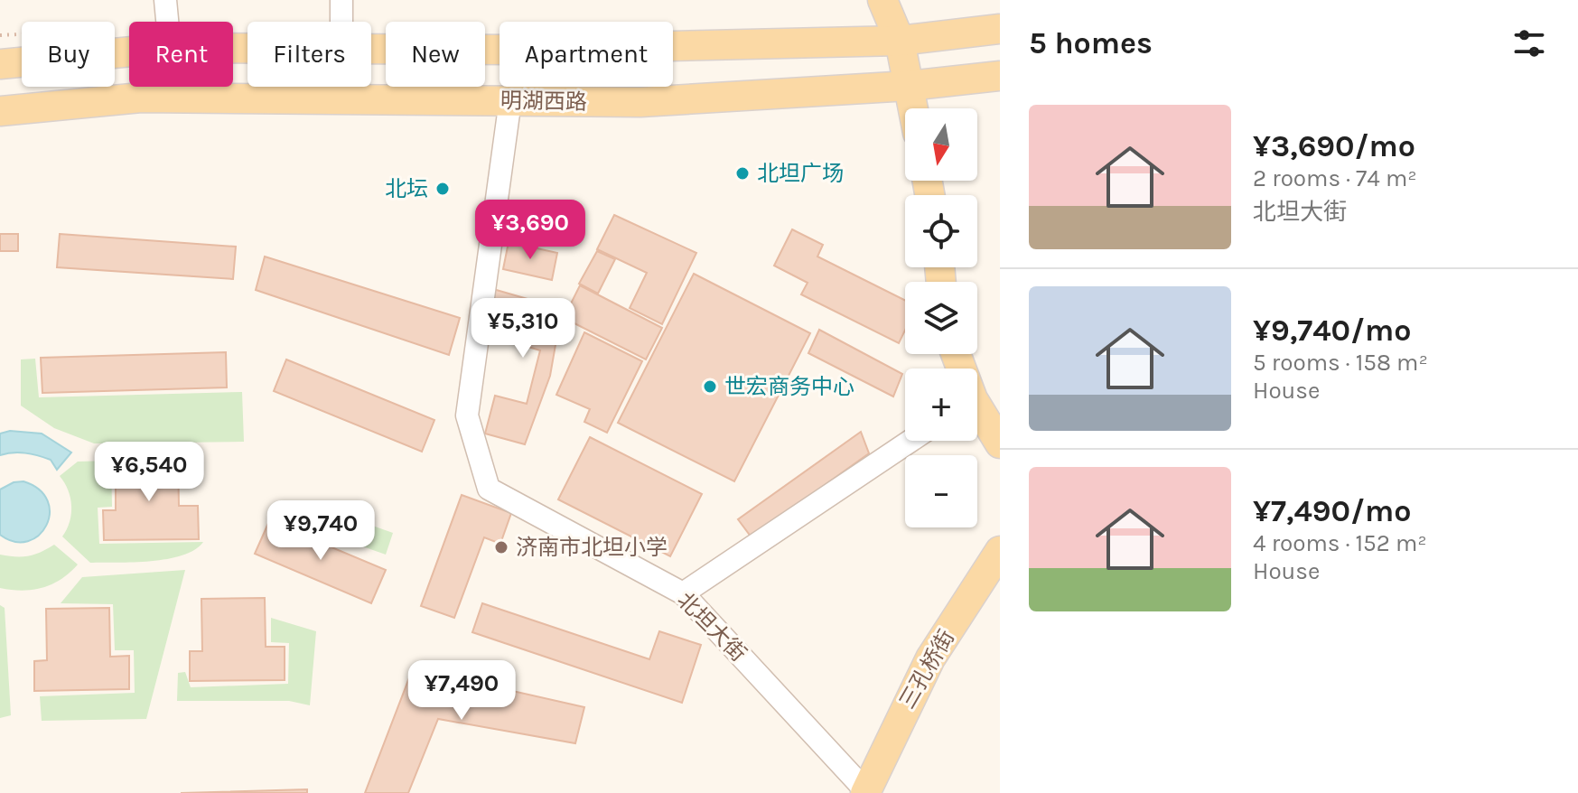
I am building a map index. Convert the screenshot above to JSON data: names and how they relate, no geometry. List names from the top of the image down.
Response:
{
  "streets": {
    "main road": ["明湖西路", "三孔桥街"],
    "street": ["北坦大街"]
  },
  "crossings": [
    ["明湖西路", "北坦大街"],
    ["北坦大街", "三孔桥街"]
  ],
  "places": [
    "北坦广场",
    "北坛",
    "世宏商务中心",
    "济南市北坦小学"
  ],
  "north": "bottom",
  "page": {
    "heading": "5 homes",
    "chip": [
      "Buy",
      "Rent",
      "Filters",
      "New",
      "Apartment"
    ],
    "list": [
      {
        "name": "¥3,690/mo",
        "note": "2 rooms · 74 m² · 北坦大街"
      },
      {
        "name": "¥9,740/mo",
        "note": "5 rooms · 158 m² · House"
      },
      {
        "name": "¥7,490/mo",
        "note": "4 rooms · 152 m² · House"
      }
    ],
    "map_buttons": ["+", "−"],
    "price": [
      "¥3,690",
      "¥5,310",
      "¥6,540",
      "¥9,740",
      "¥7,490"
    ]
  }
}
